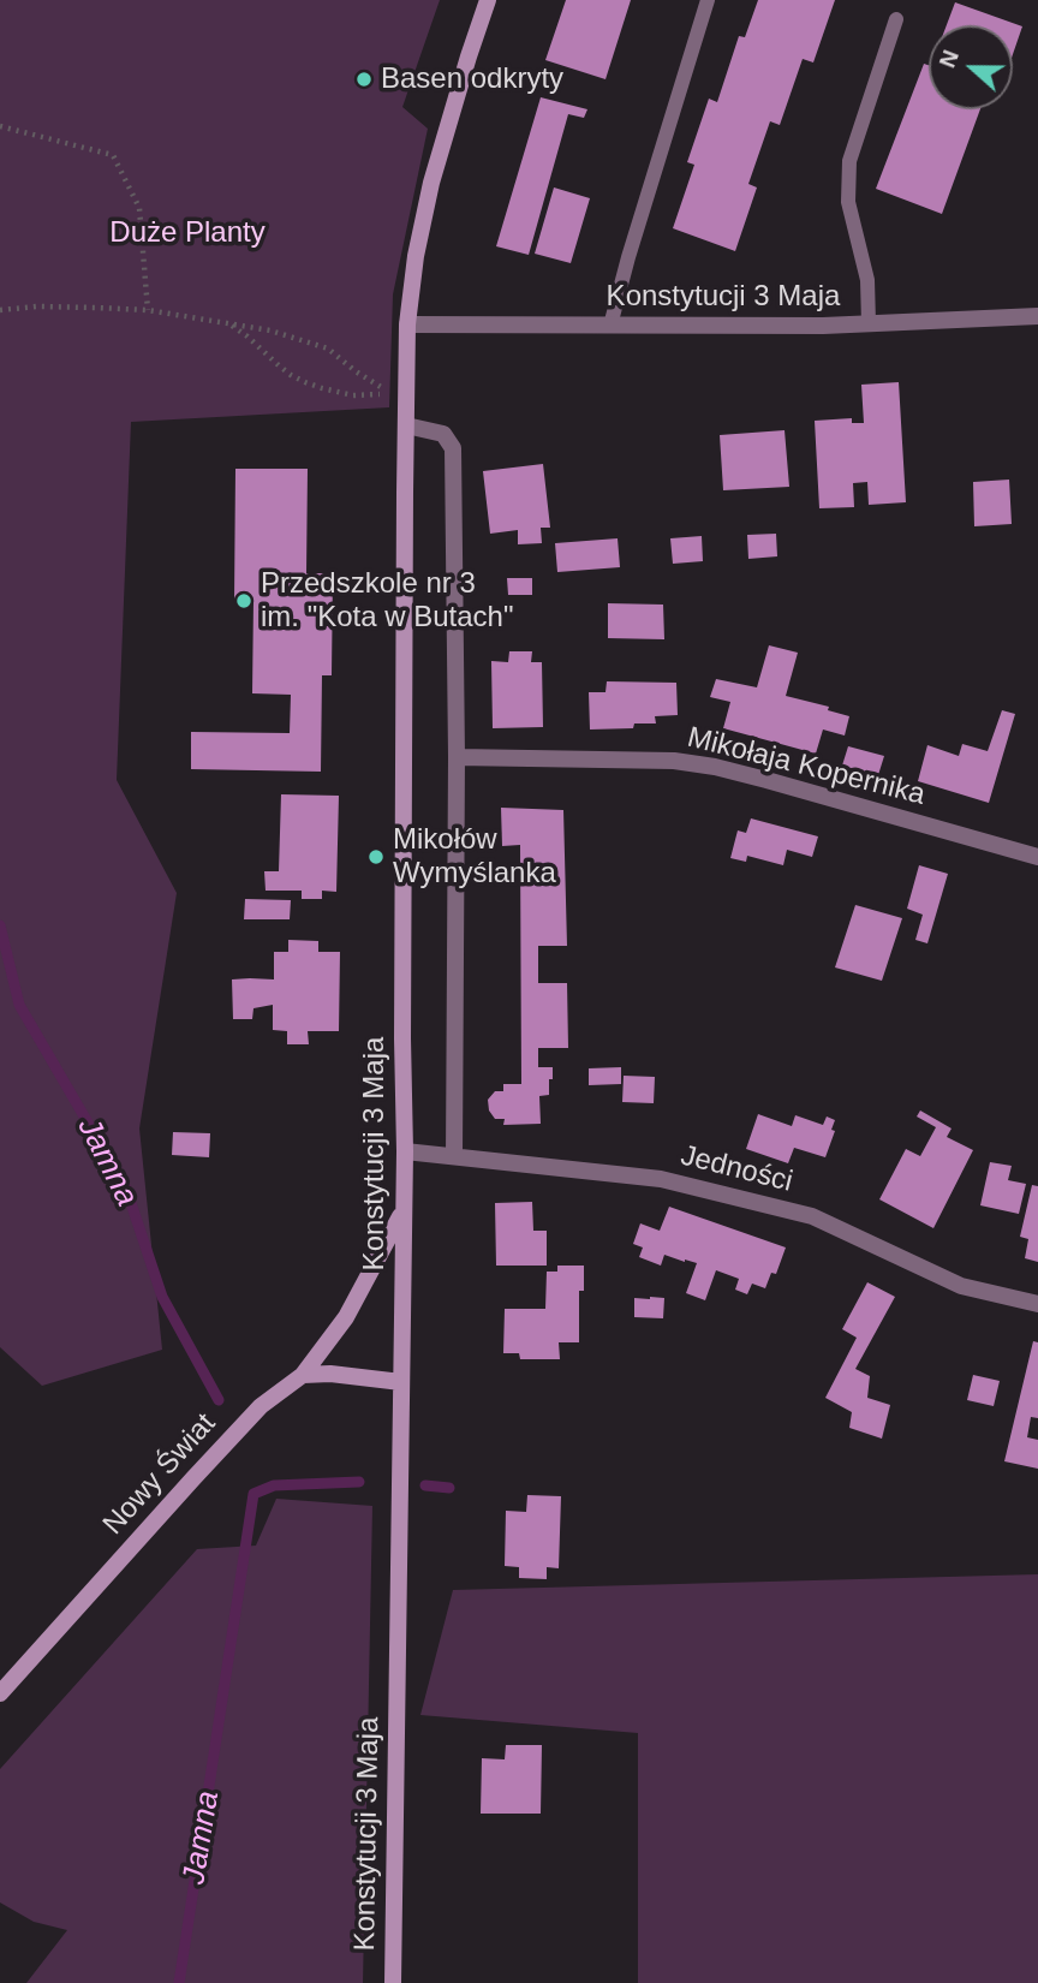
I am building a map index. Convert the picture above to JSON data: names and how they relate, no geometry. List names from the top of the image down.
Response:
{
  "streets": {
    "street": [
      "Konstytucji 3 Maja",
      "Mikołaja Kopernika",
      "Jedności",
      "Nowy Świat"
    ]
  },
  "crossings": [
    ["Konstytucji 3 Maja", "Jedności"],
    ["Konstytucji 3 Maja", "Nowy Świat"]
  ],
  "water": ["Jamna"],
  "parks": ["Duże Planty"],
  "places": ["Basen odkryty", "Przedszkole nr 3 im. \"Kota w Butach\"", "Mikołów Wymyślanka"],
  "north": "left"
}
